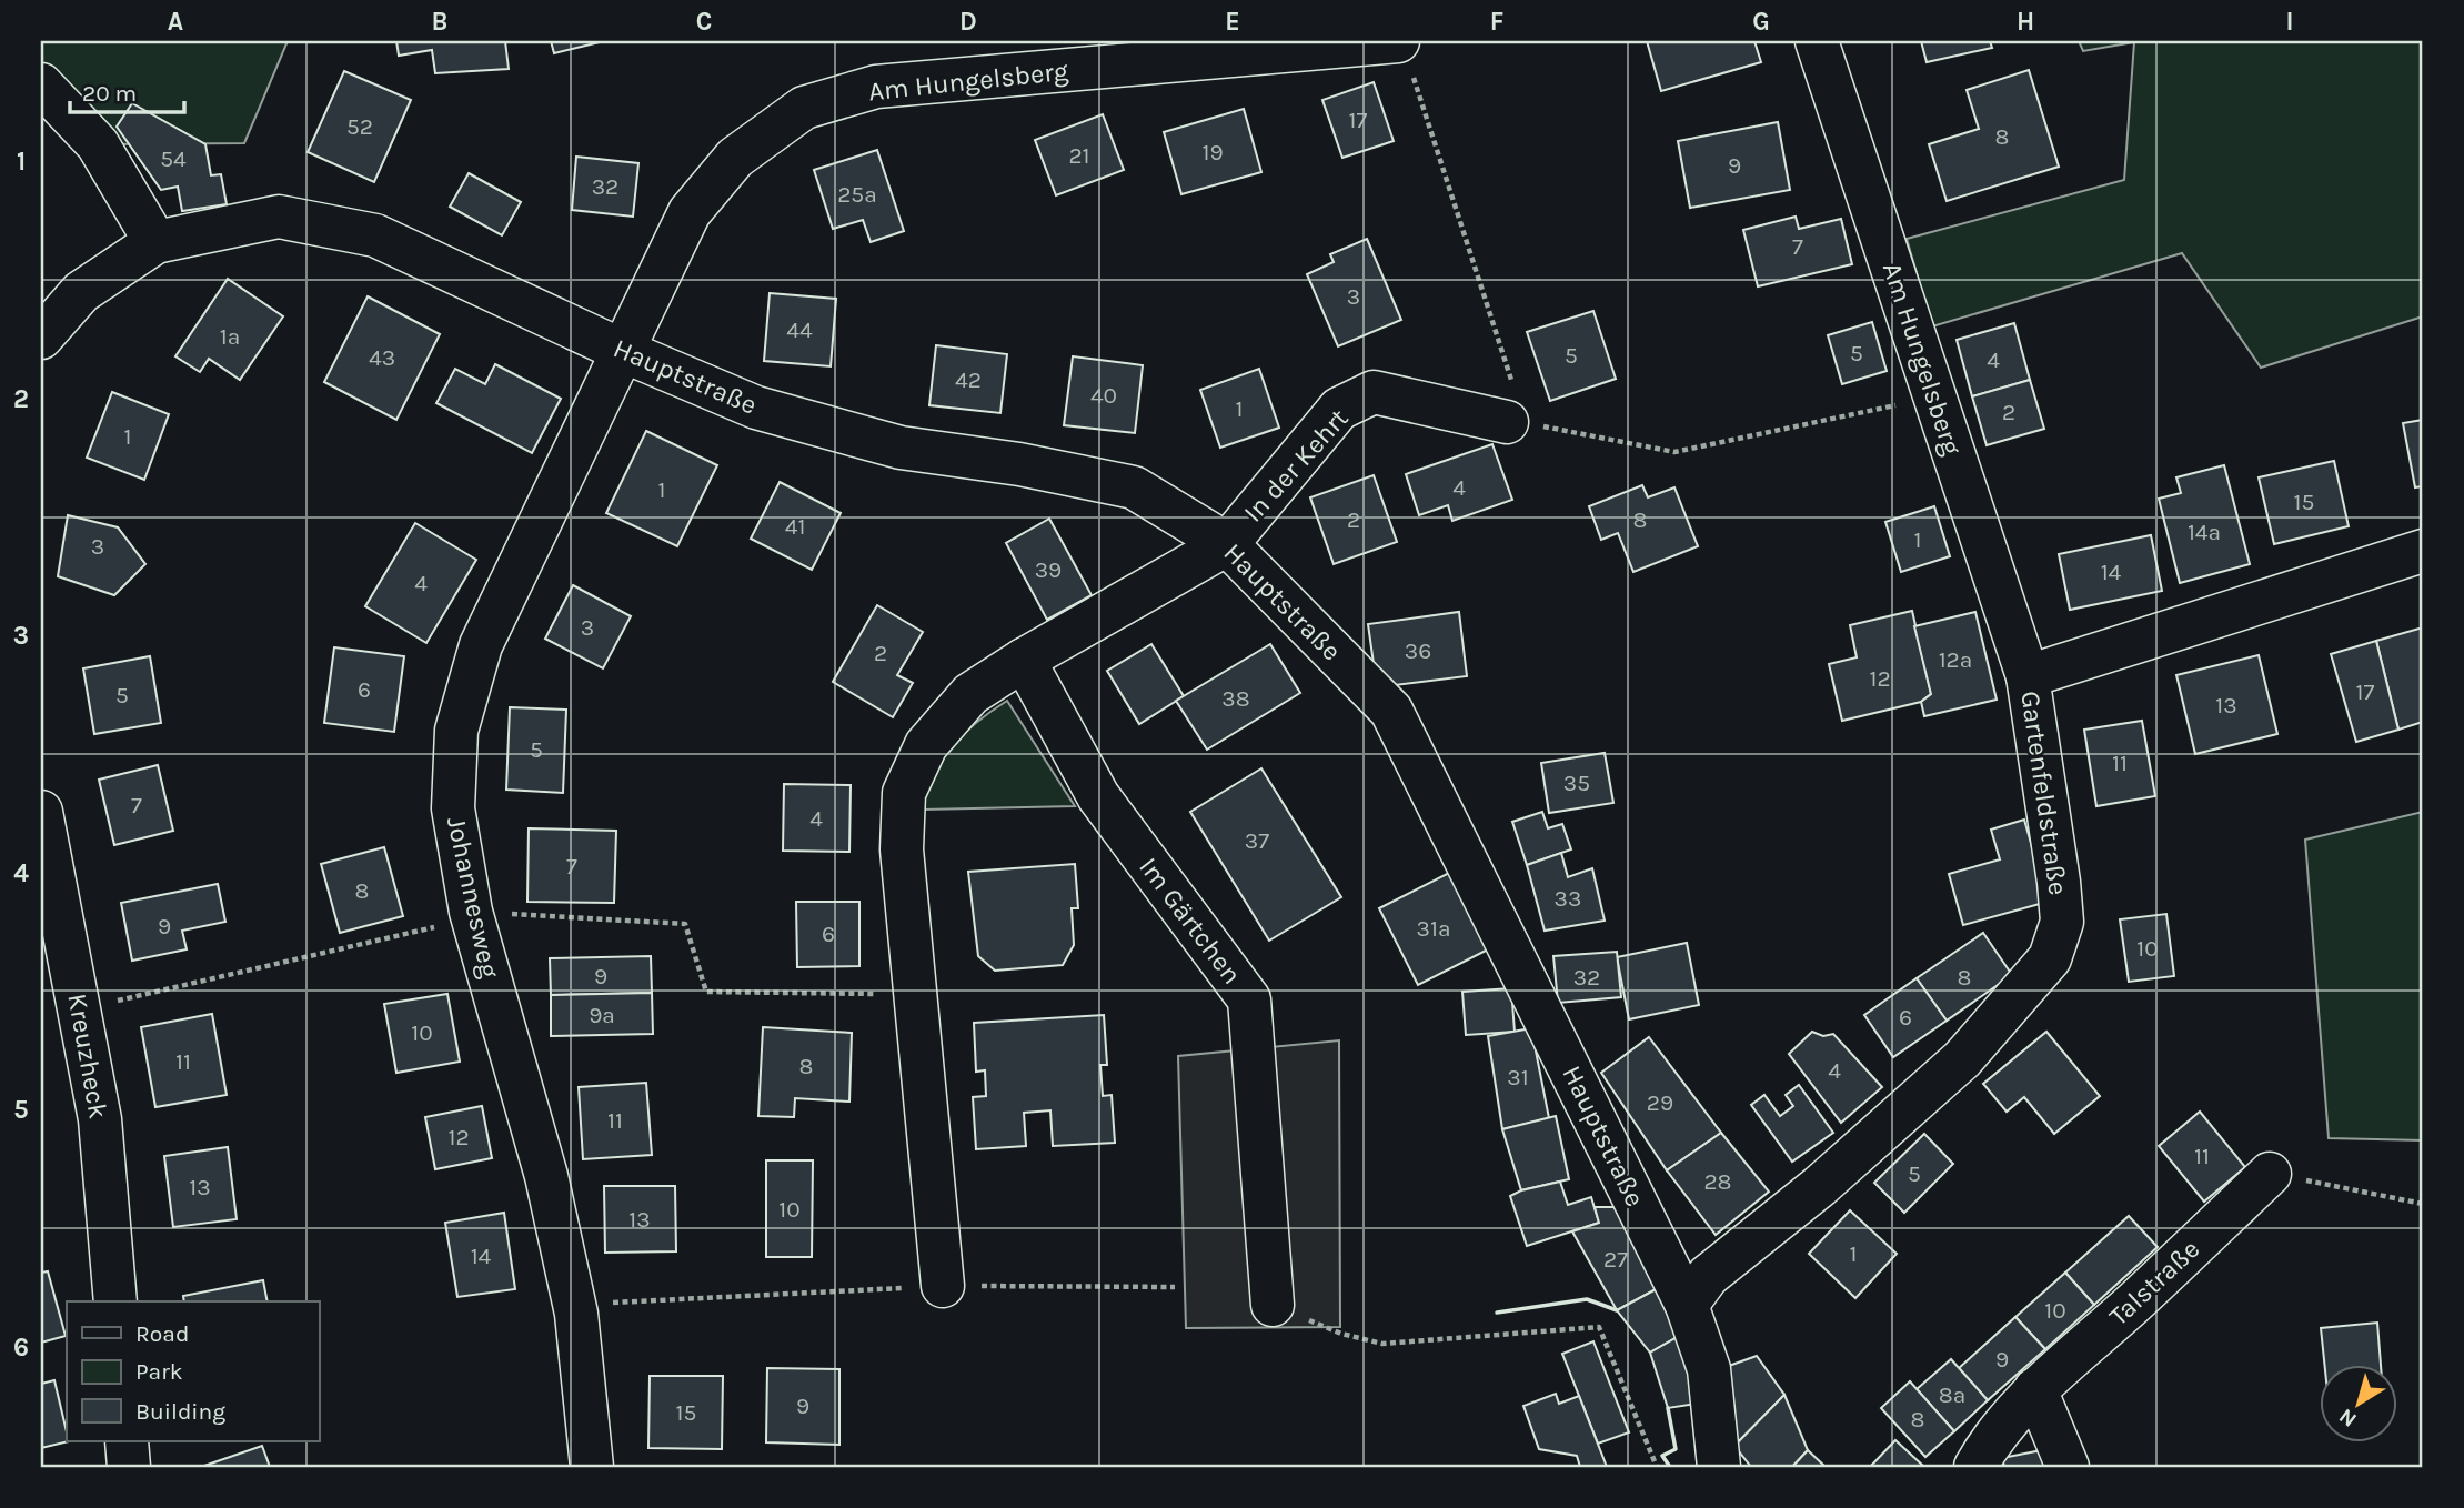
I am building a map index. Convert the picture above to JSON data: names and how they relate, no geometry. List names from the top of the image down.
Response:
{
  "streets": {
    "street": [
      "Am Hungelsberg",
      "Hauptstraße",
      "In der Kehrt",
      "Gartenfeldstraße",
      "Johannesweg",
      "Im Gärtchen",
      "Kreuzheck",
      "Talstraße"
    ]
  },
  "crossings": [
    ["Am Hungelsberg", "Hauptstraße"],
    ["Am Hungelsberg", "Gartenfeldstraße"],
    ["Am Hungelsberg", "Johannesweg"],
    ["Hauptstraße", "In der Kehrt"],
    ["Hauptstraße", "Gartenfeldstraße"],
    ["Hauptstraße", "Johannesweg"]
  ],
  "house_numbers": [
    "17",
    "52",
    "8",
    "19",
    "21",
    "54",
    "9",
    "32",
    "25a",
    "7",
    "3",
    "44",
    "1a",
    "5",
    "5",
    "43",
    "4",
    "42",
    "40",
    "1",
    "2",
    "1",
    "4",
    "1",
    "15",
    "2",
    "8",
    "41",
    "14a",
    "1",
    "3",
    "39",
    "14",
    "4",
    "3",
    "36",
    "2",
    "12a",
    "12",
    "6",
    "17",
    "5",
    "38",
    "13",
    "5",
    "11",
    "35",
    "7",
    "4",
    "37",
    "7",
    "8",
    "33",
    "9",
    "31a",
    "6",
    "10",
    "9",
    "32",
    "8",
    "9a",
    "6",
    "10",
    "11",
    "8",
    "4",
    "31",
    "29",
    "11",
    "12",
    "11",
    "5",
    "28",
    "13",
    "10",
    "13",
    "1",
    "14",
    "27",
    "10",
    "9",
    "8a",
    "9",
    "15",
    "8"
  ],
  "legend": ["Road", "Park", "Building"],
  "scale_bar": "20 m",
  "north": "bottom left",
  "grid": {
    "columns": [
      "A",
      "B",
      "C",
      "D",
      "E",
      "F",
      "G",
      "H",
      "I"
    ],
    "rows": [
      "1",
      "2",
      "3",
      "4",
      "5",
      "6"
    ]
  }
}
